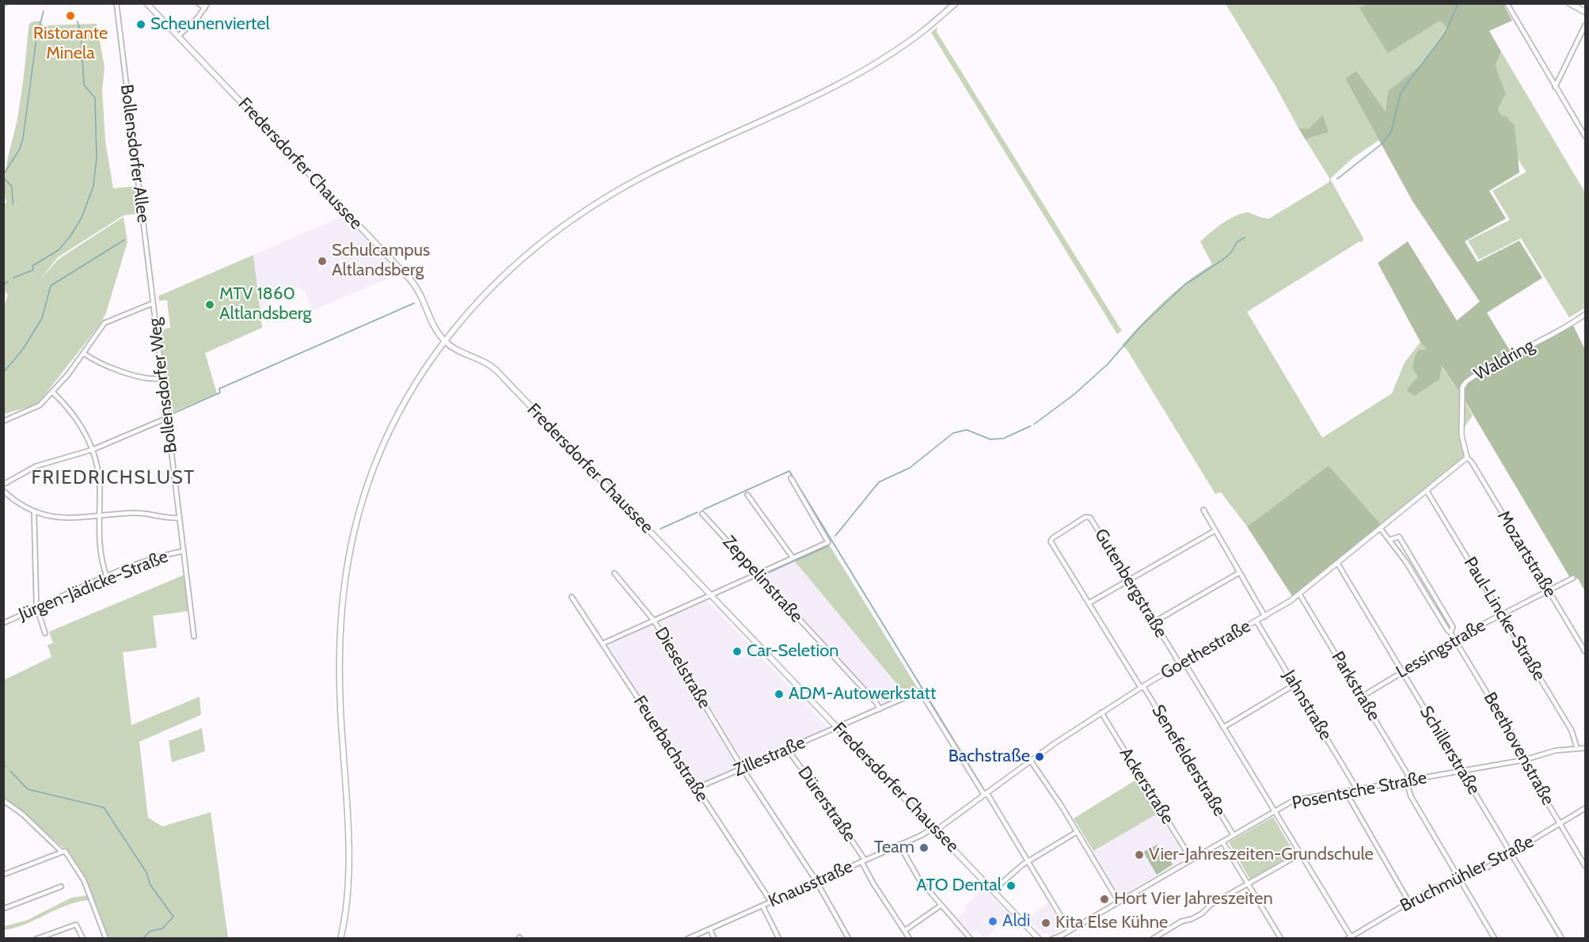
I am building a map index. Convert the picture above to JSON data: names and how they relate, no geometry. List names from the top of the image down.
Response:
{
  "streets": {
    "main road": ["Fredersdorfer Chaussee"],
    "street": [
      "Bollensdorfer Allee",
      "Waldring",
      "Bollensdorfer Weg",
      "Mozartstraße",
      "Zeppelinstraße",
      "Gutenbergstraße",
      "Jürgen-Jädicke-Straße",
      "Paul-Lincke-Straße",
      "Lessingstraße",
      "Goethestraße",
      "Dieselstraße",
      "Parkstraße",
      "Jahnstraße",
      "Feuerbachstraße",
      "Beethovenstraße",
      "Schillerstraße",
      "Zillestraße",
      "Senefelderstraße",
      "Ackerstraße",
      "Posentsche Straße",
      "Dürerstraße",
      "Bruchmühler Straße",
      "Knausstraße"
    ]
  },
  "crossings": [
    ["Bollensdorfer Allee", "Bollensdorfer Weg"],
    ["Fredersdorfer Chaussee", "Goethestraße"],
    ["Fredersdorfer Chaussee", "Zillestraße"],
    ["Fredersdorfer Chaussee", "Knausstraße"],
    ["Waldring", "Mozartstraße"],
    ["Waldring", "Goethestraße"],
    ["Bollensdorfer Weg", "Jürgen-Jädicke-Straße"],
    ["Mozartstraße", "Lessingstraße"],
    ["Mozartstraße", "Goethestraße"],
    ["Zeppelinstraße", "Zillestraße"],
    ["Gutenbergstraße", "Goethestraße"],
    ["Gutenbergstraße", "Senefelderstraße"],
    ["Gutenbergstraße", "Posentsche Straße"],
    ["Gutenbergstraße", "Bruchmühler Straße"],
    ["Paul-Lincke-Straße", "Lessingstraße"],
    ["Paul-Lincke-Straße", "Goethestraße"],
    ["Paul-Lincke-Straße", "Posentsche Straße"],
    ["Lessingstraße", "Parkstraße"],
    ["Lessingstraße", "Beethovenstraße"],
    ["Lessingstraße", "Schillerstraße"],
    ["Goethestraße", "Parkstraße"],
    ["Goethestraße", "Jahnstraße"],
    ["Goethestraße", "Beethovenstraße"],
    ["Goethestraße", "Schillerstraße"],
    ["Goethestraße", "Zillestraße"],
    ["Goethestraße", "Senefelderstraße"],
    ["Goethestraße", "Ackerstraße"],
    ["Goethestraße", "Knausstraße"],
    ["Dieselstraße", "Zillestraße"],
    ["Dieselstraße", "Knausstraße"],
    ["Parkstraße", "Posentsche Straße"],
    ["Parkstraße", "Bruchmühler Straße"],
    ["Jahnstraße", "Posentsche Straße"],
    ["Feuerbachstraße", "Zillestraße"],
    ["Feuerbachstraße", "Knausstraße"],
    ["Beethovenstraße", "Posentsche Straße"],
    ["Beethovenstraße", "Bruchmühler Straße"],
    ["Schillerstraße", "Posentsche Straße"],
    ["Schillerstraße", "Bruchmühler Straße"],
    ["Zillestraße", "Dürerstraße"],
    ["Senefelderstraße", "Posentsche Straße"],
    ["Ackerstraße", "Posentsche Straße"],
    ["Dürerstraße", "Knausstraße"]
  ],
  "districts": ["FRIEDRICHSLUST"],
  "places": [
    "Ristorante Minela",
    "Scheunenviertel",
    "Schulcampus Altlandsberg",
    "MTV 1860 Altlandsberg",
    "Car-Seletion",
    "ADM-Autowerkstatt",
    "Bachstraße",
    "Team",
    "Vier-Jahreszeiten-Grundschule",
    "ATO Dental",
    "Hort Vier Jahreszeiten",
    "Aldi",
    "Kita Else Kühne"
  ]
}
